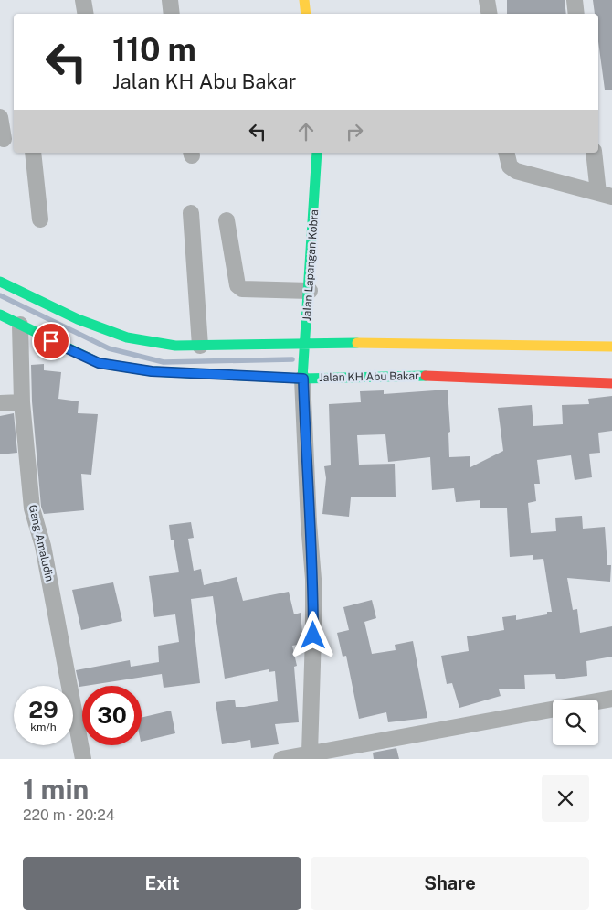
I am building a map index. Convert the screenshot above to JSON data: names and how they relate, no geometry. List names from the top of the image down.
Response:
{
  "streets": {
    "street": ["Jalan Lapangan Kobra", "Jalan KH Abu Bakar", "Gang Amaludin"]
  },
  "crossings": [
    ["Jalan Lapangan Kobra", "Jalan KH Abu Bakar"],
    ["Jalan KH Abu Bakar", "Gang Amaludin"]
  ],
  "page": {
    "turn": ["110 m", "Jalan KH Abu Bakar"],
    "speed": "29 km/h",
    "limit": "30",
    "heading": ["1 min", "220 m · 20:24"],
    "buttons": ["Exit", "Share"]
  }
}
